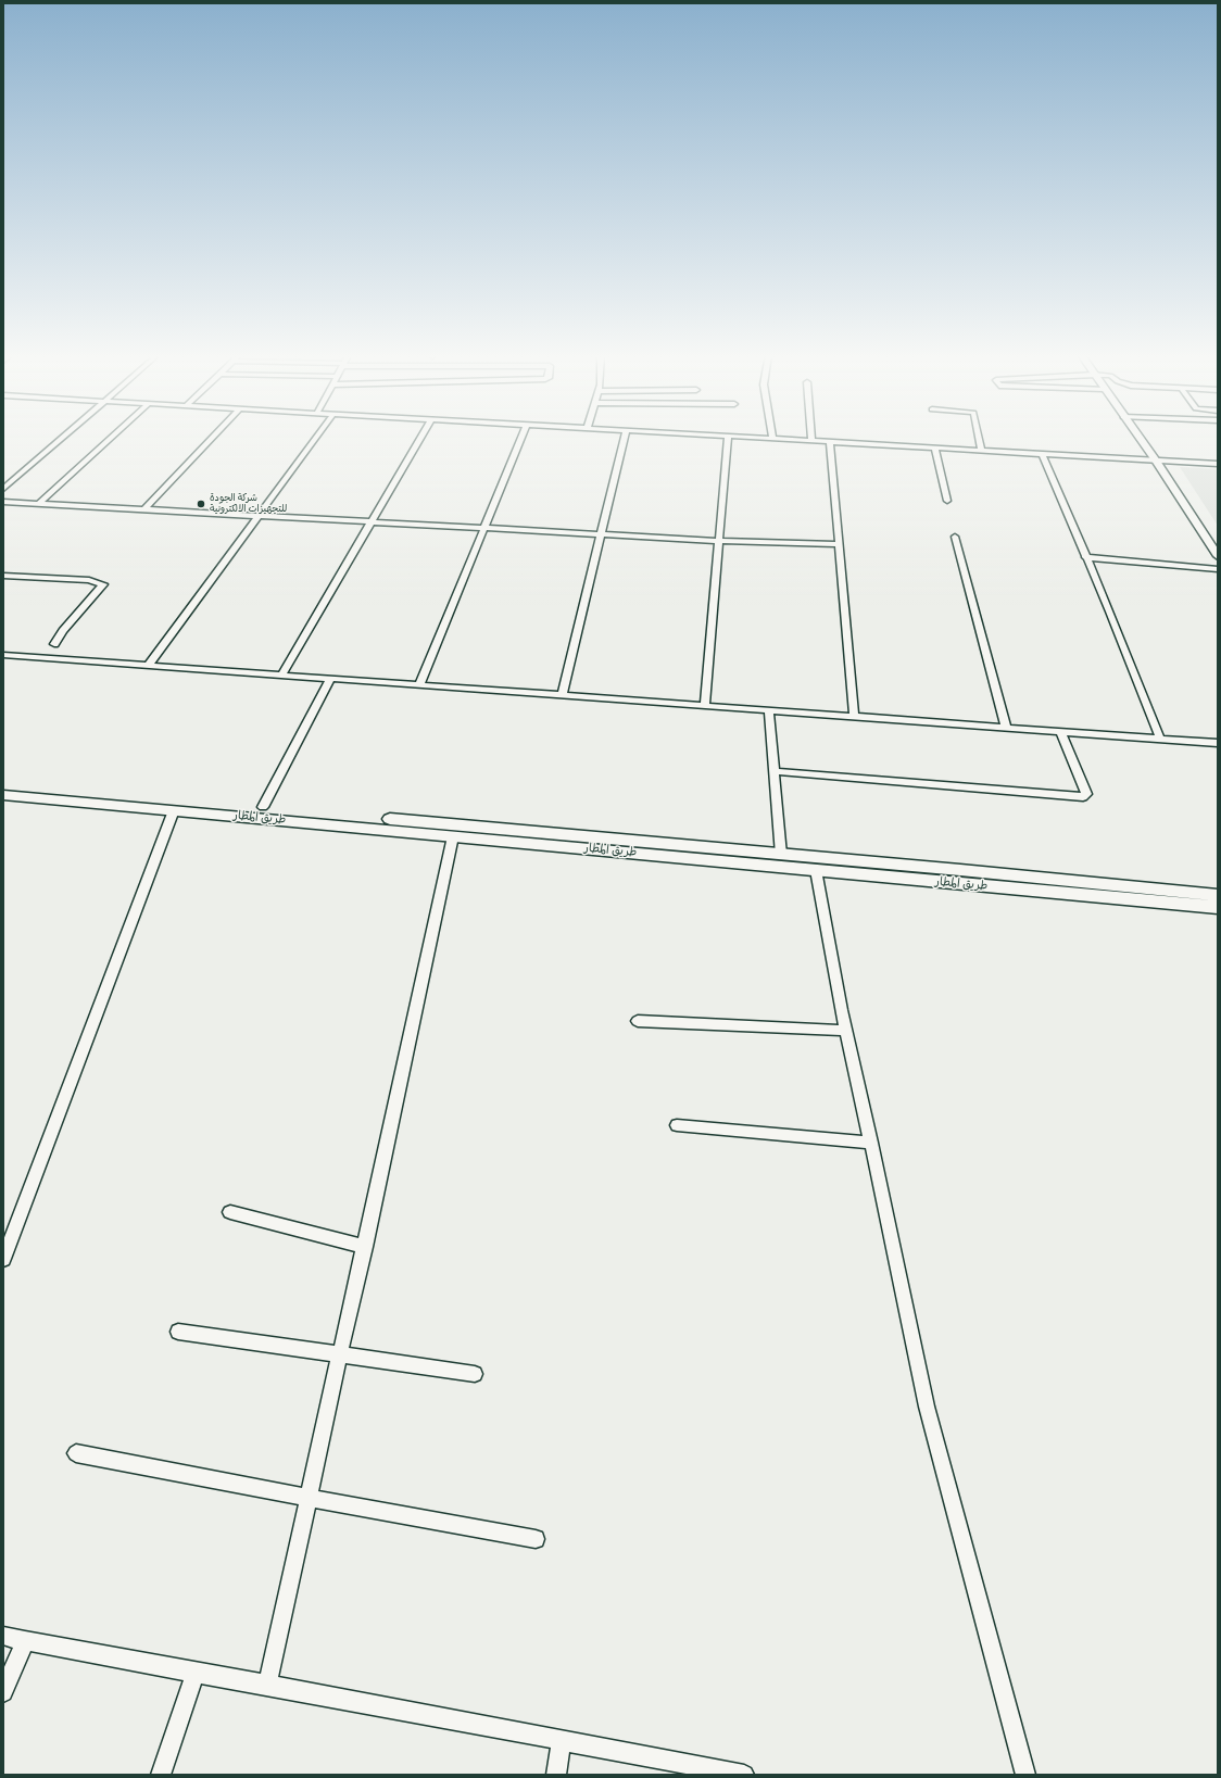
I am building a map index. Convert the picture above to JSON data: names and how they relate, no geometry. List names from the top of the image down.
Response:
{
  "streets": {
    "highway": ["طريق المطار"]
  },
  "places": ["شركة الجودة للتجهيزات الالكترونية"]
}
